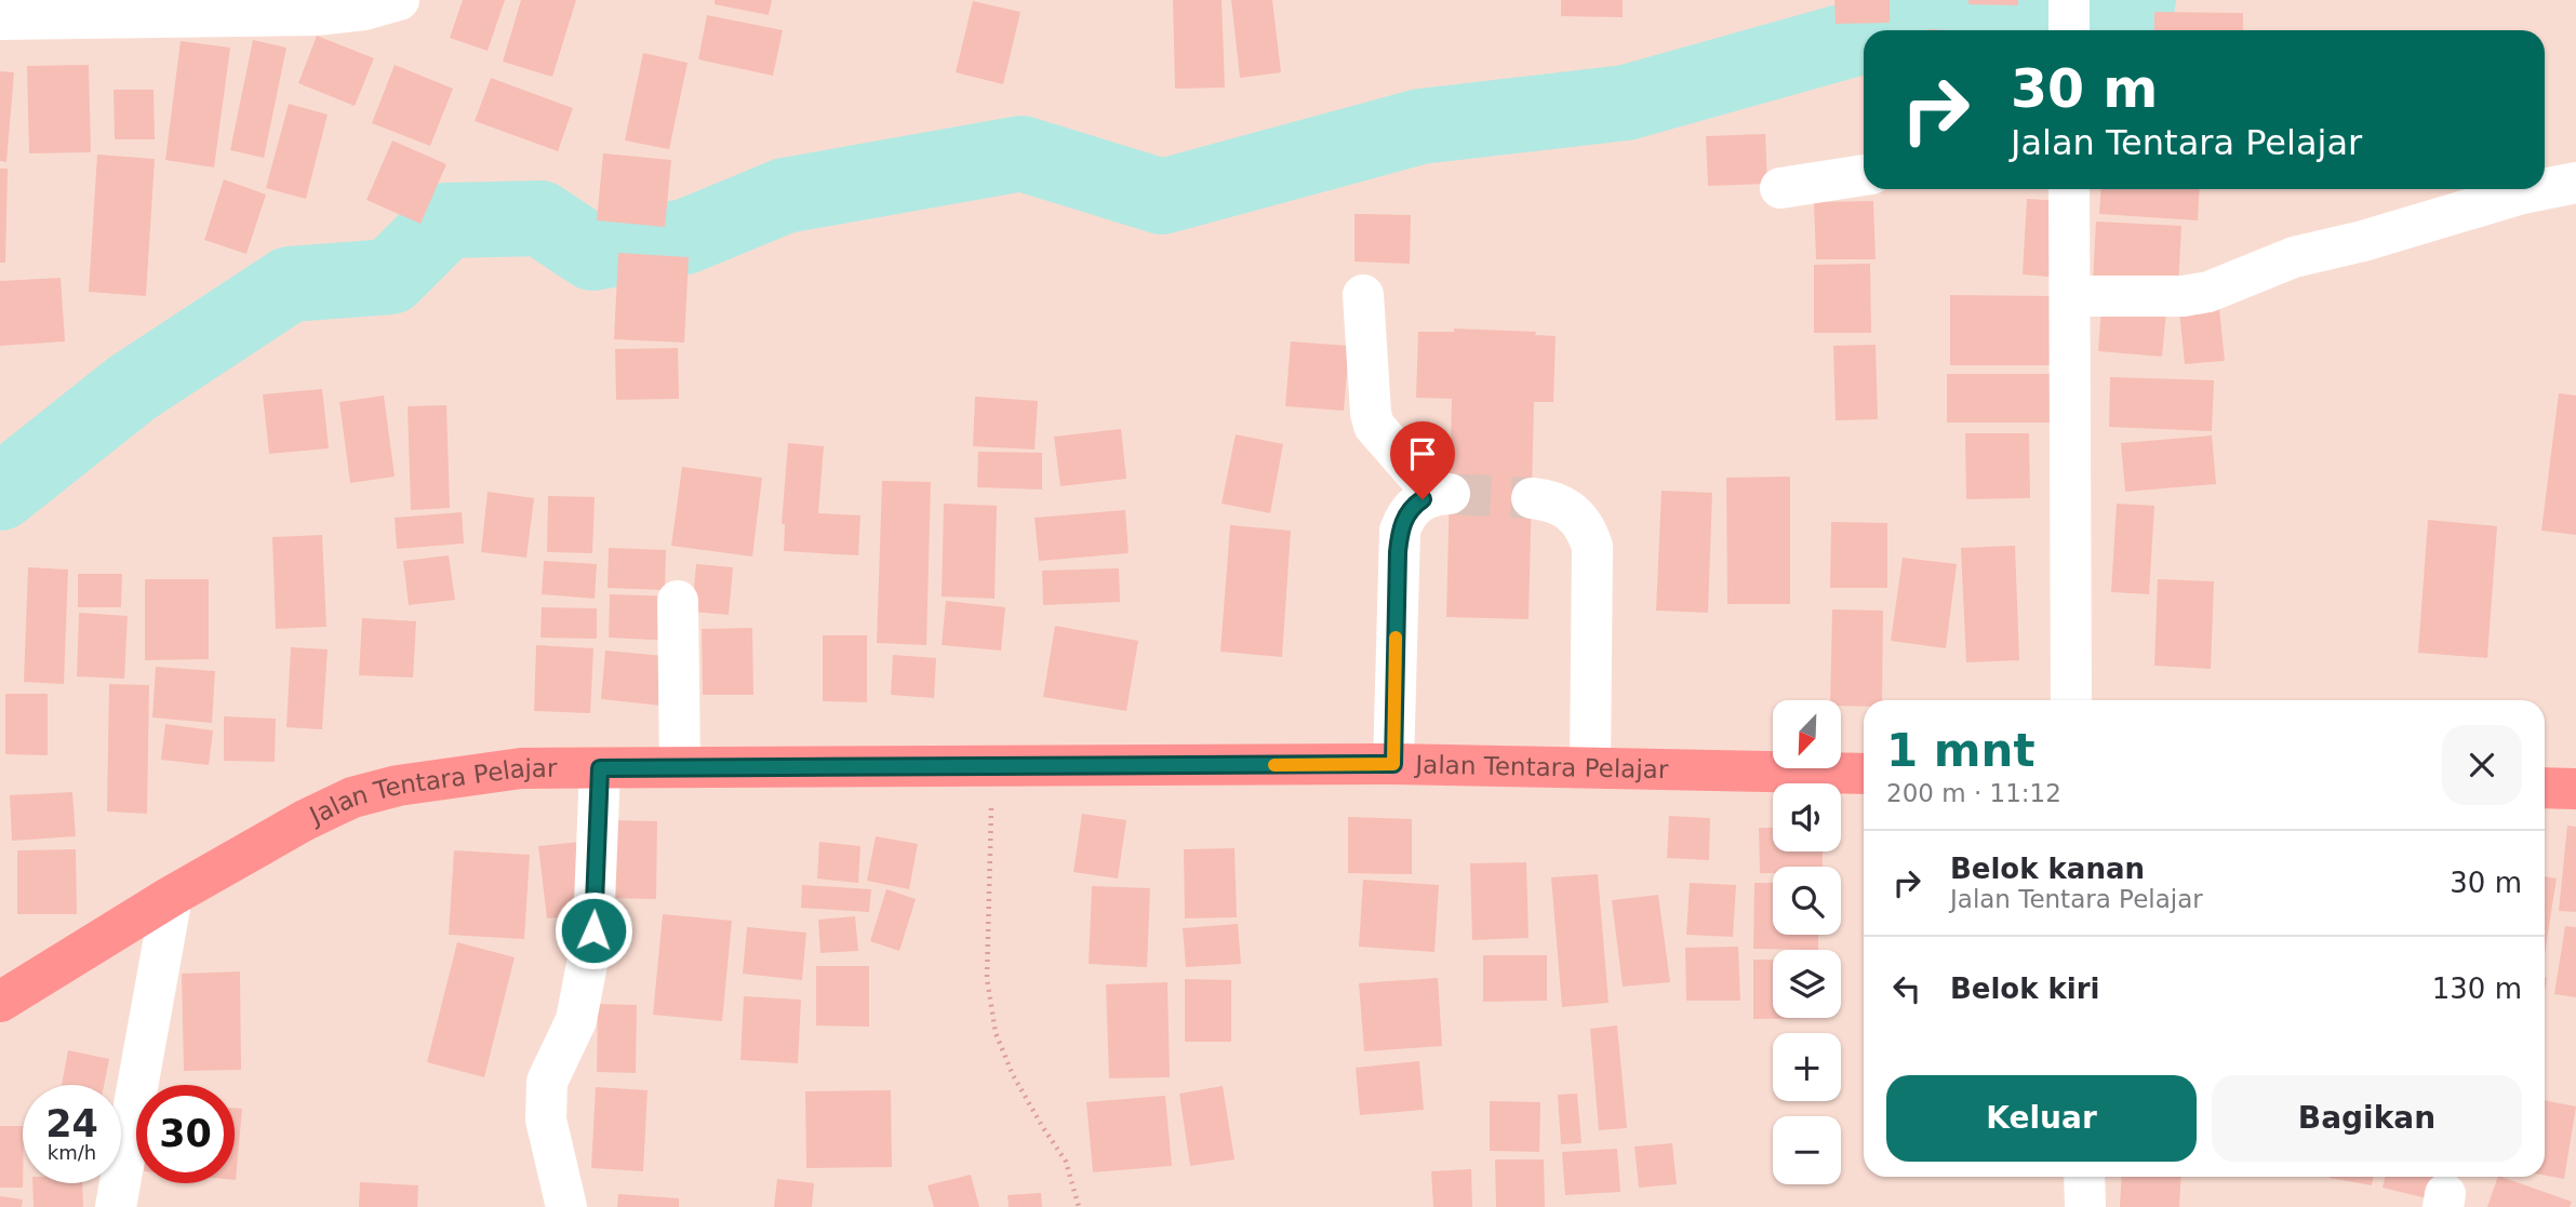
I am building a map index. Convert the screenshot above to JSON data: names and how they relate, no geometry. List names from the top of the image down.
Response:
{
  "streets": {
    "highway": ["Jalan Tentara Pelajar"]
  },
  "north": "bottom left",
  "page": {
    "turn": ["30 m", "Jalan Tentara Pelajar"],
    "map_buttons": ["+", "−"],
    "heading": ["1 mnt", "200 m · 11:12"],
    "list": [
      {
        "name": "Belok kanan",
        "note": "Jalan Tentara Pelajar",
        "value": "30 m"
      },
      {
        "name": "Belok kiri",
        "value": "130 m"
      }
    ],
    "buttons": ["Keluar", "Bagikan"],
    "speed": "24 km/h",
    "limit": "30"
  }
}
